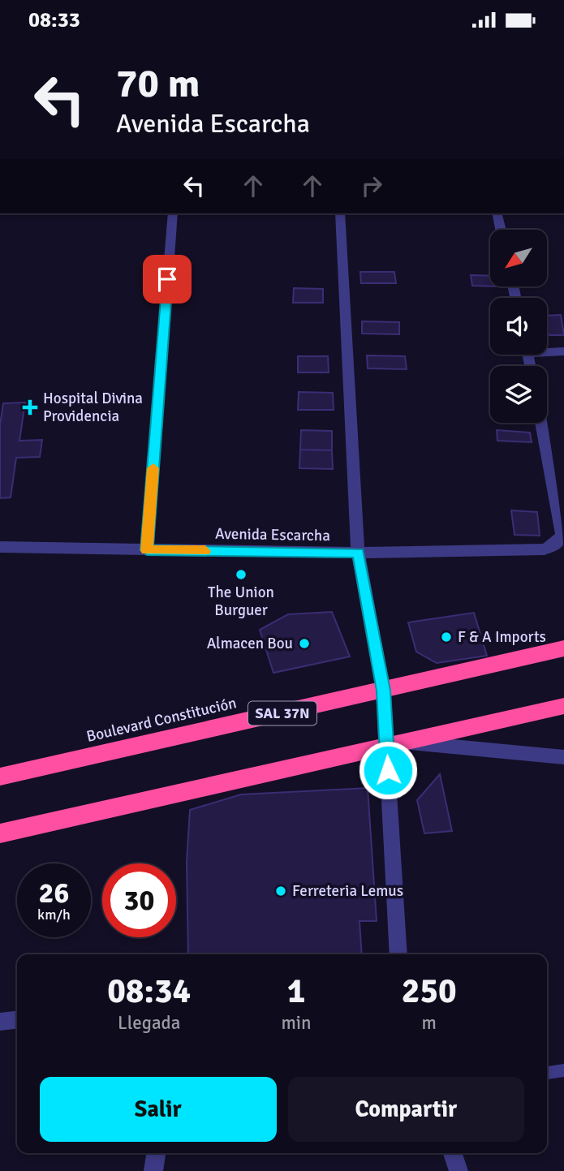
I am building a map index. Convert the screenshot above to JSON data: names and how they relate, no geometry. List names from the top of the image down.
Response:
{
  "streets": {
    "highway": ["SAL 37N", "Boulevard Constitución"],
    "street": ["Avenida Escarcha"]
  },
  "places": {
    "health": ["Hospital Divina Providencia"],
    "other": [
      "The Union Burguer",
      "F & A Imports",
      "Almacen Bou",
      "Ferreteria Lemus"
    ]
  },
  "north": "bottom left",
  "page": {
    "status": "08:33",
    "turn": ["70 m", "Avenida Escarcha"],
    "speed": "26 km/h",
    "limit": "30",
    "eta": [
      "08:34",
      "Llegada",
      "1",
      "min",
      "250",
      "m"
    ],
    "buttons": ["Salir", "Compartir"]
  }
}
